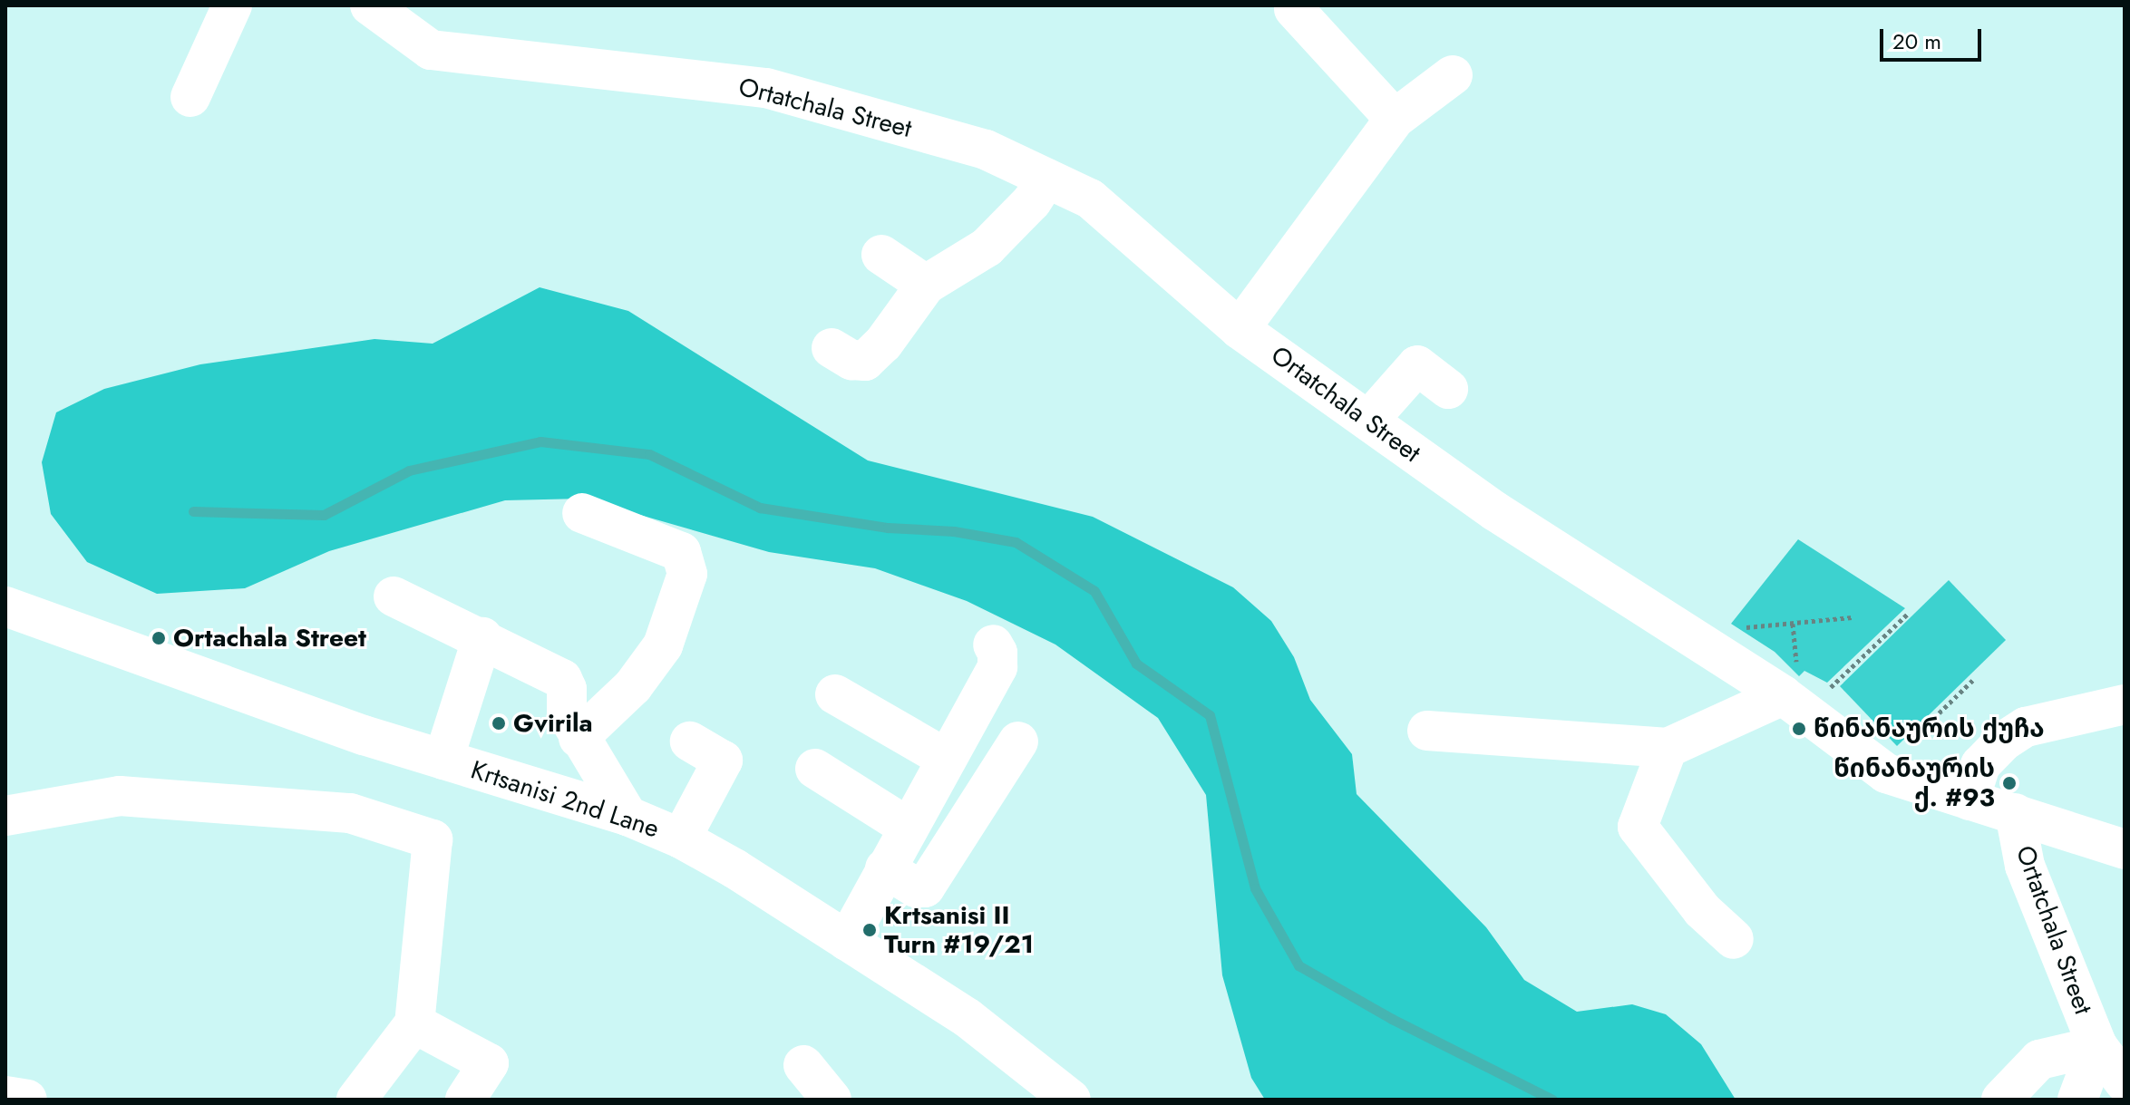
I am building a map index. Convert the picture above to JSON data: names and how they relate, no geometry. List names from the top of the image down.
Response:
{
  "streets": {
    "street": ["Ortatchala Street", "Krtsanisi 2nd Lane"]
  },
  "places": [
    "Ortachala Street",
    "Gvirila",
    "წინანაურის ქუჩა",
    "წინანაურის ქ. #93",
    "Krtsanisi II Turn #19/21"
  ],
  "scale_bar": "20 m"
}
